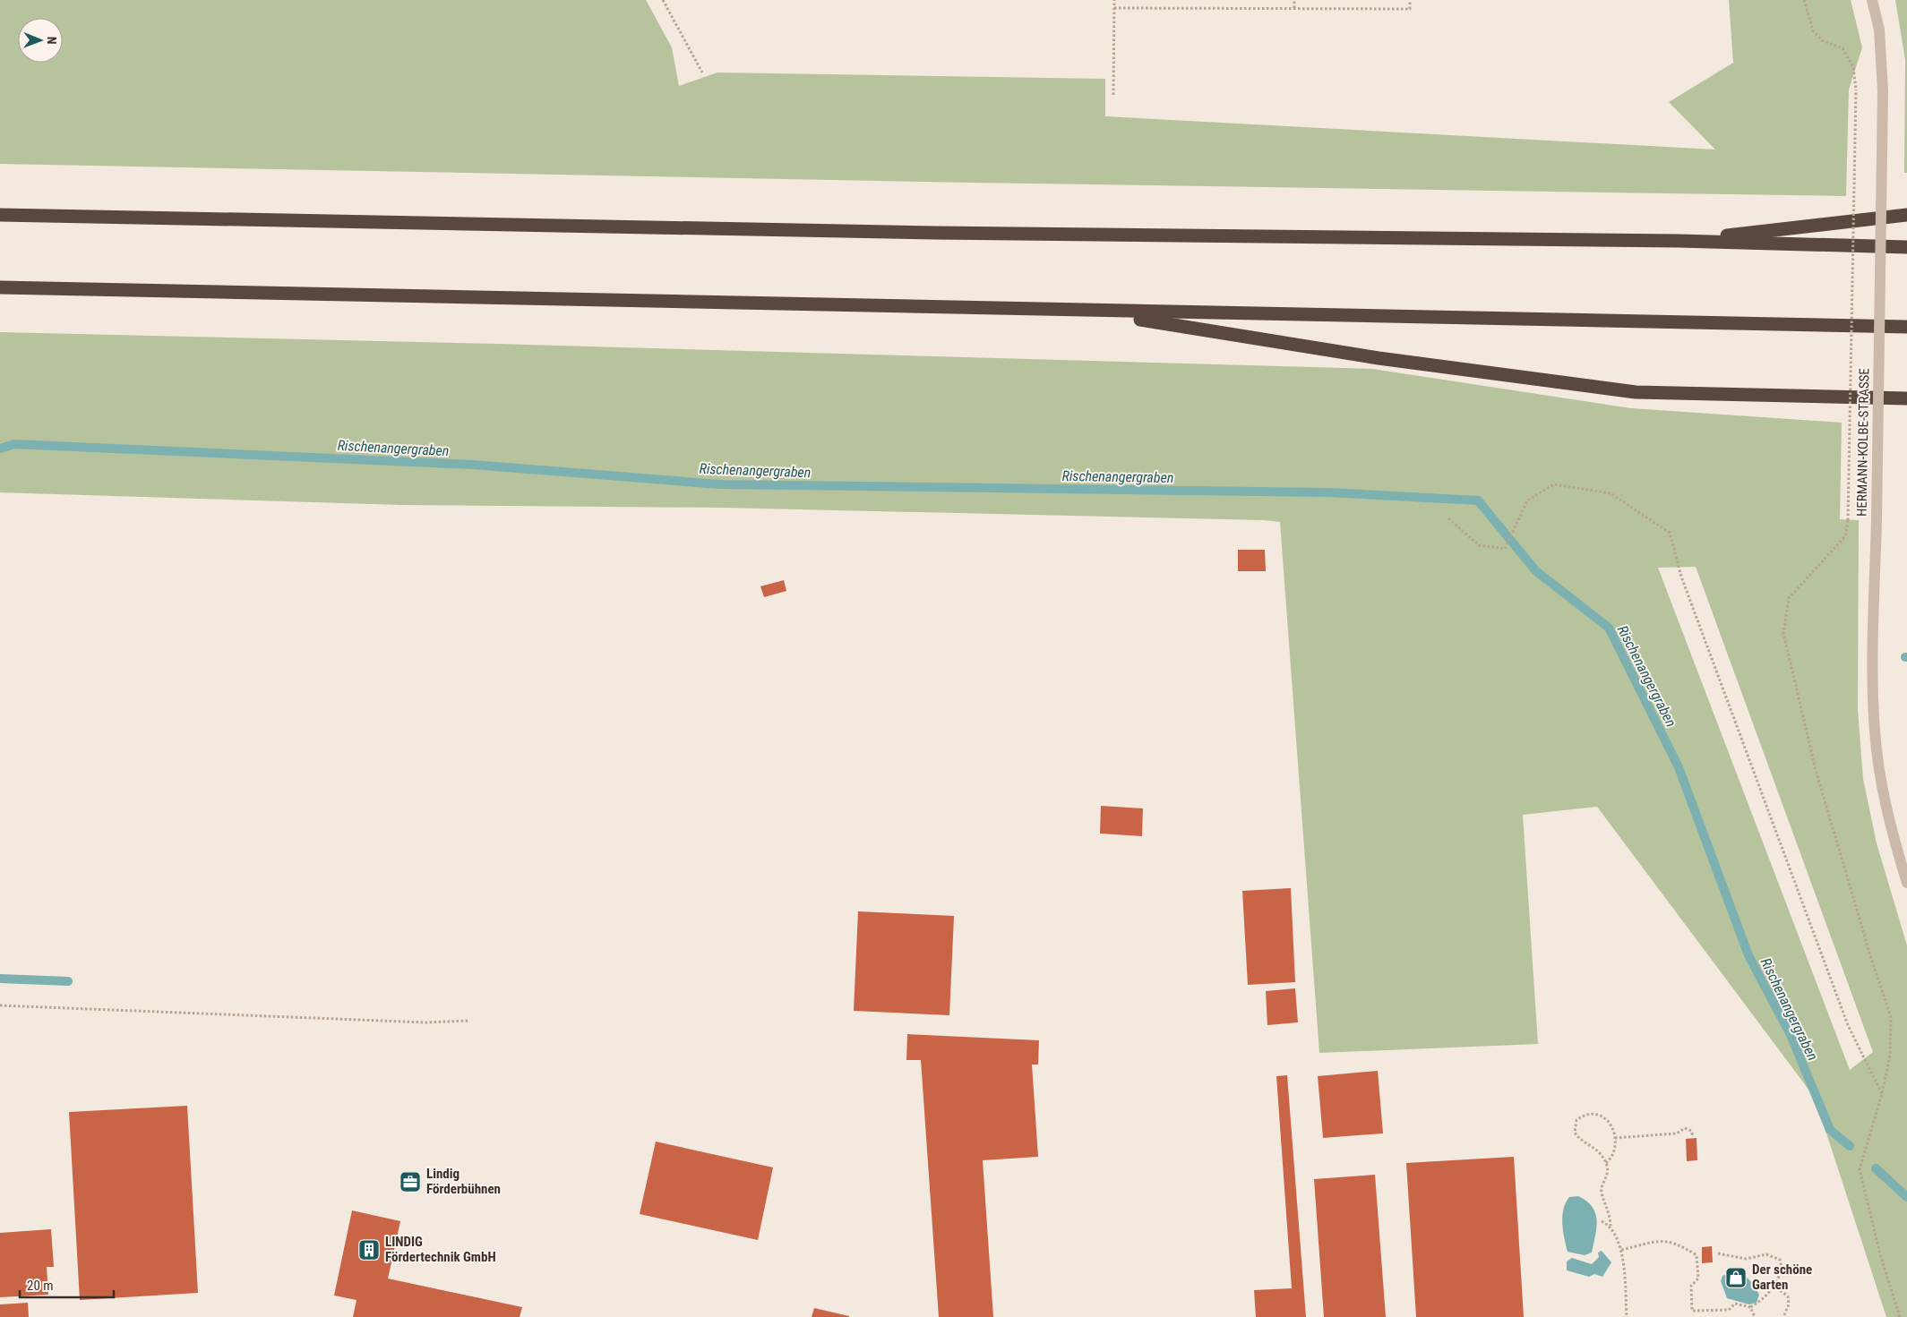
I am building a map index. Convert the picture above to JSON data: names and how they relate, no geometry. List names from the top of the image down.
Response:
{
  "streets": {
    "street": ["HERMANN-KOLBE-STRASSE"]
  },
  "water": ["Rischenangergraben"],
  "places": {
    "office": ["Lindig Förderbühnen"],
    "building": ["LINDIG Fördertechnik GmbH"],
    "shop": ["Der schöne Garten"]
  },
  "scale_bar": "20 m",
  "north": "right"
}
